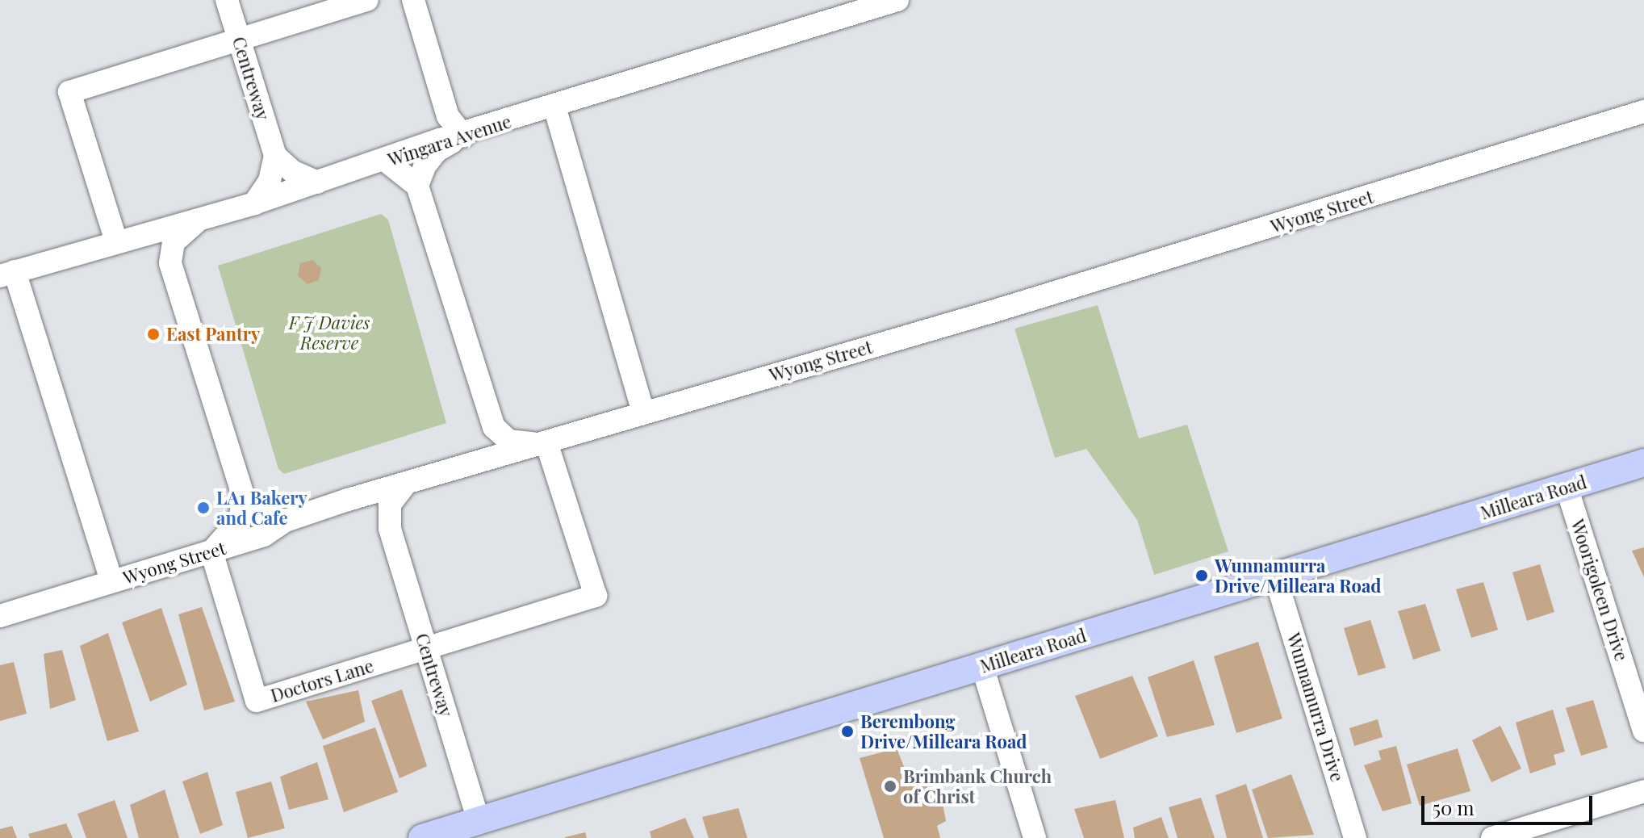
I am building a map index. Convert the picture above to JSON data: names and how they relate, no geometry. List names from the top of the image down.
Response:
{
  "streets": {
    "main road": ["Milleara Road"],
    "street": [
      "Centreway",
      "Wingara Avenue",
      "Wyong Street",
      "Woorigoleen Drive",
      "Doctors Lane",
      "Wunnamurra Drive"
    ]
  },
  "crossings": [
    ["Centreway", "Wyong Street"],
    ["Centreway", "Milleara Road"],
    ["Centreway", "Doctors Lane"],
    ["Wyong Street", "Doctors Lane"],
    ["Milleara Road", "Woorigoleen Drive"],
    ["Milleara Road", "Wunnamurra Drive"]
  ],
  "parks": ["F J Davies Reserve"],
  "places": [
    "East Pantry",
    "LA1 Bakery and Cafe",
    "Wunnamurra Drive/Milleara Road",
    "Berembong Drive/Milleara Road",
    "Brimbank Church of Christ"
  ],
  "scale_bar": "50 m"
}
